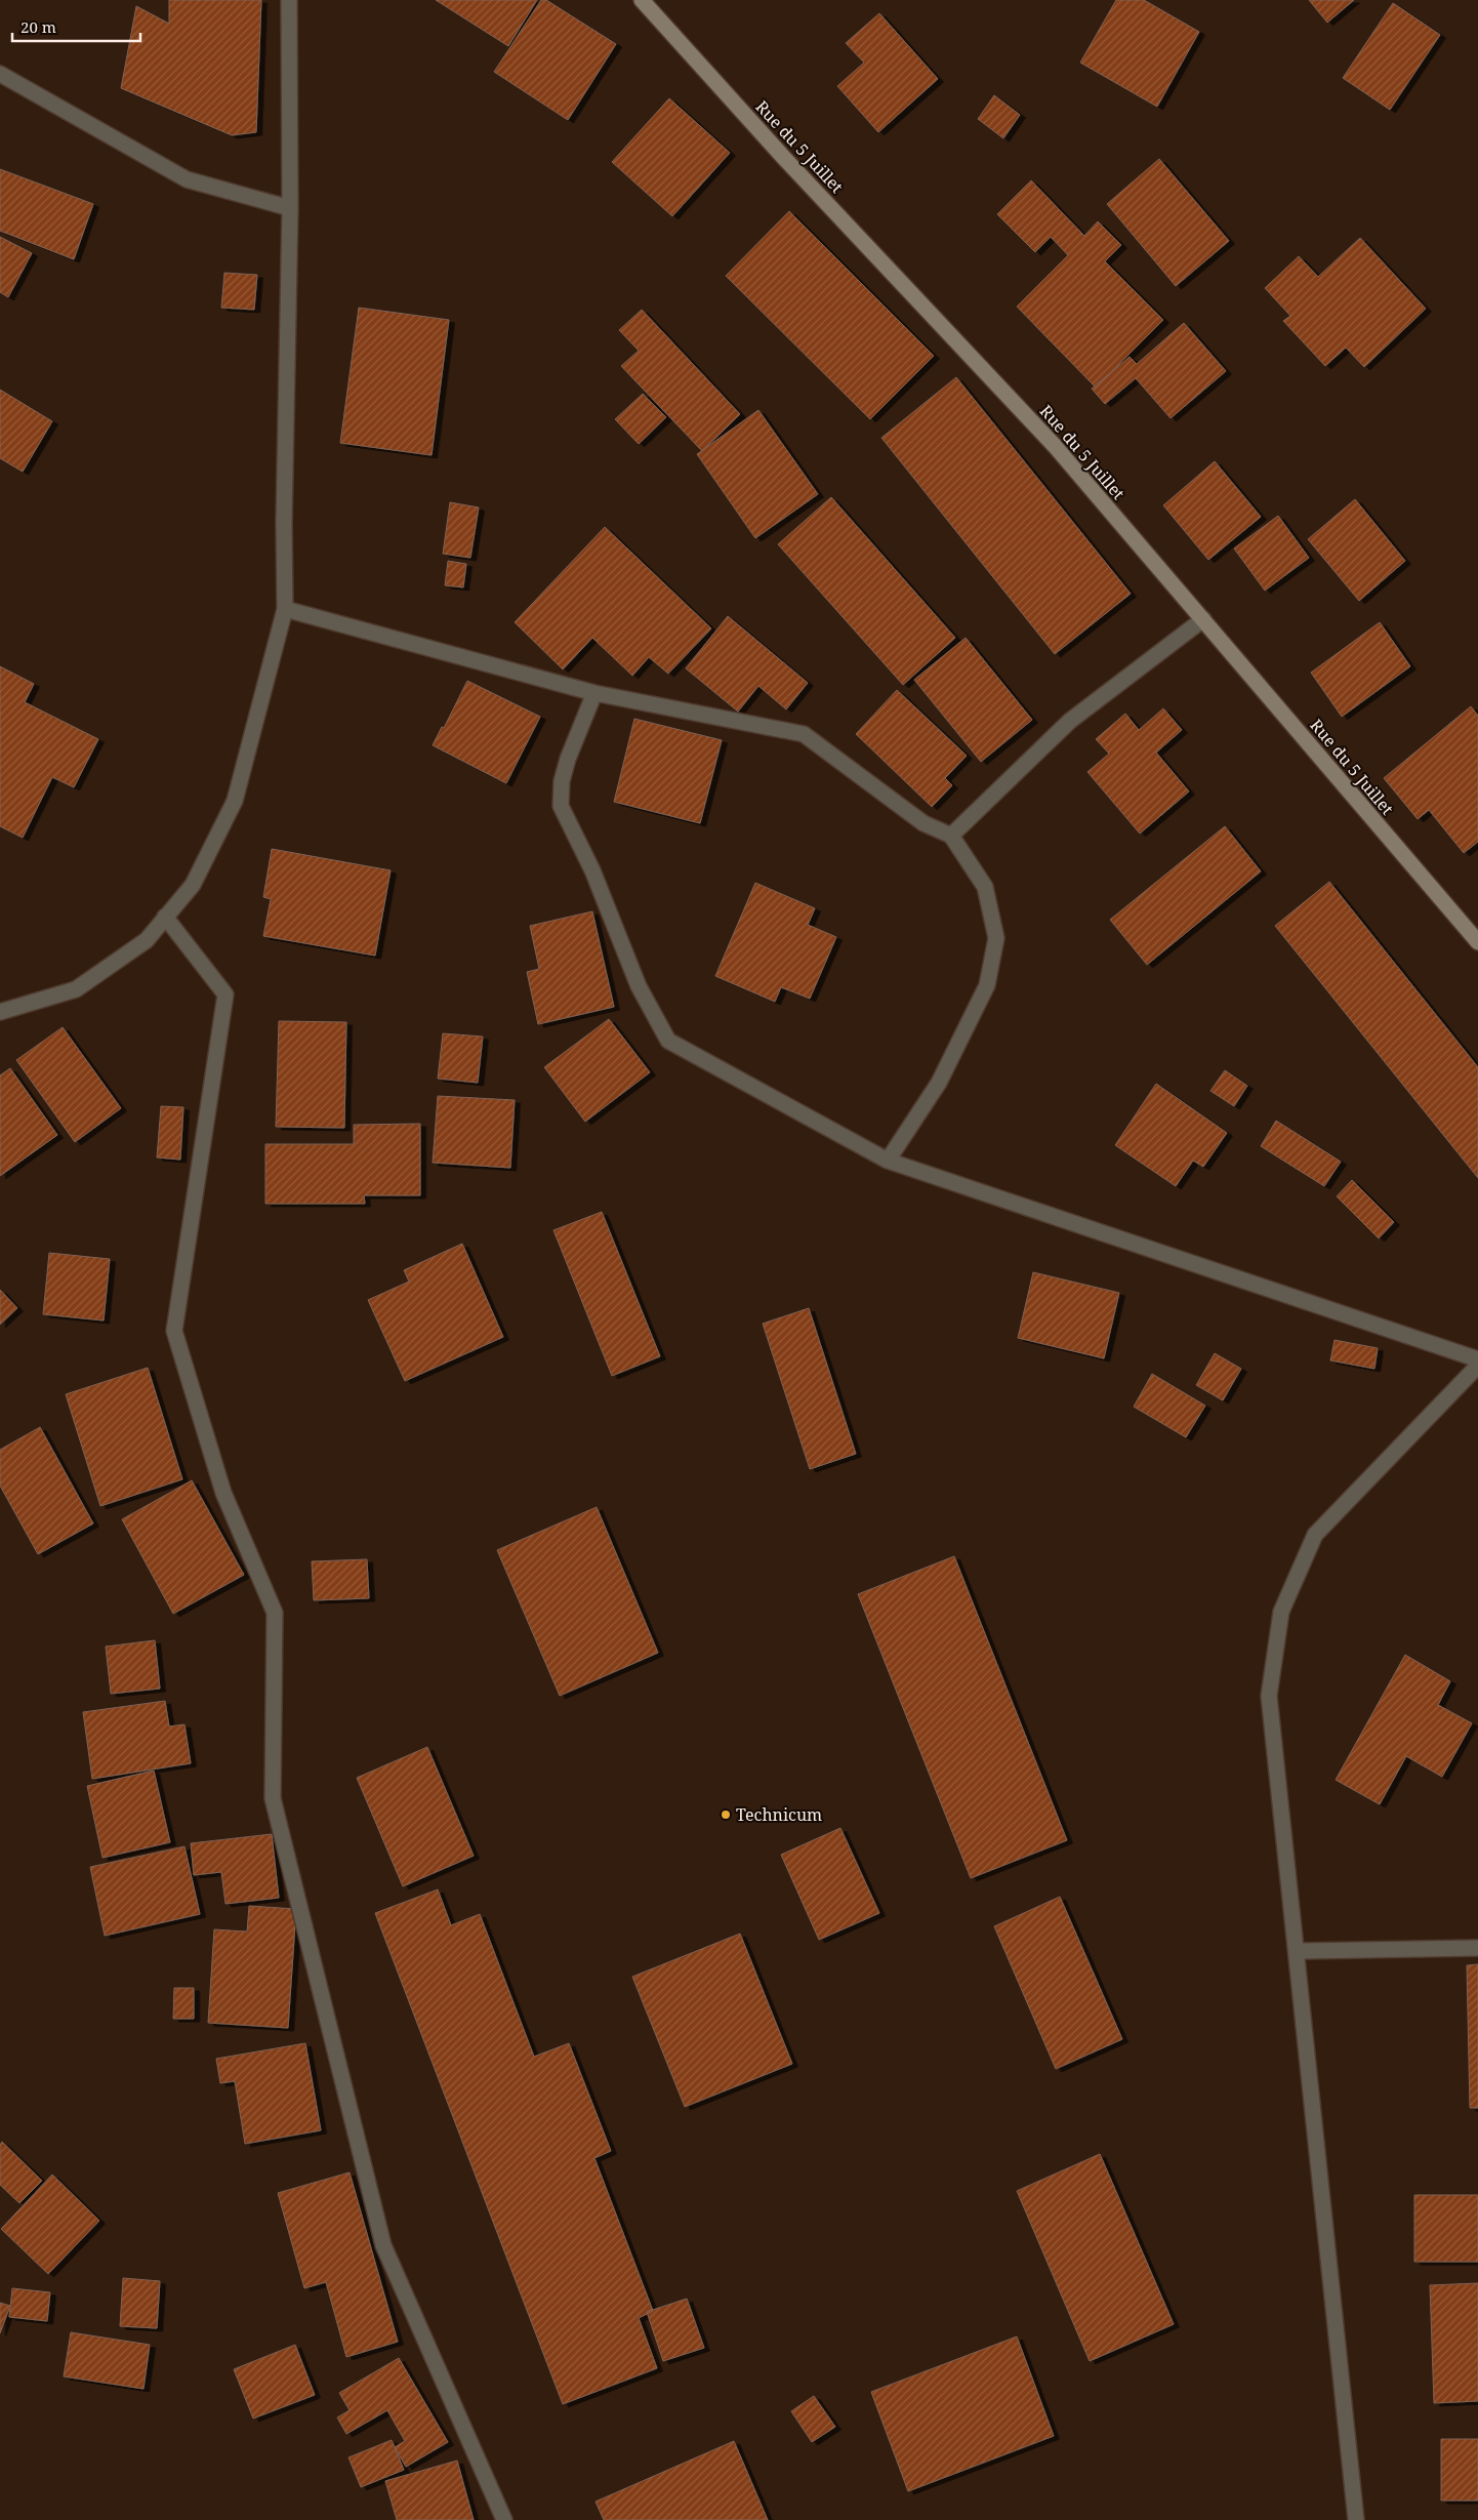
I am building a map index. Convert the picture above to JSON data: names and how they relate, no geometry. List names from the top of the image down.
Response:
{
  "streets": {
    "street": ["Rue du 5 Juillet"]
  },
  "places": ["Technicum"],
  "scale_bar": "20 m"
}
